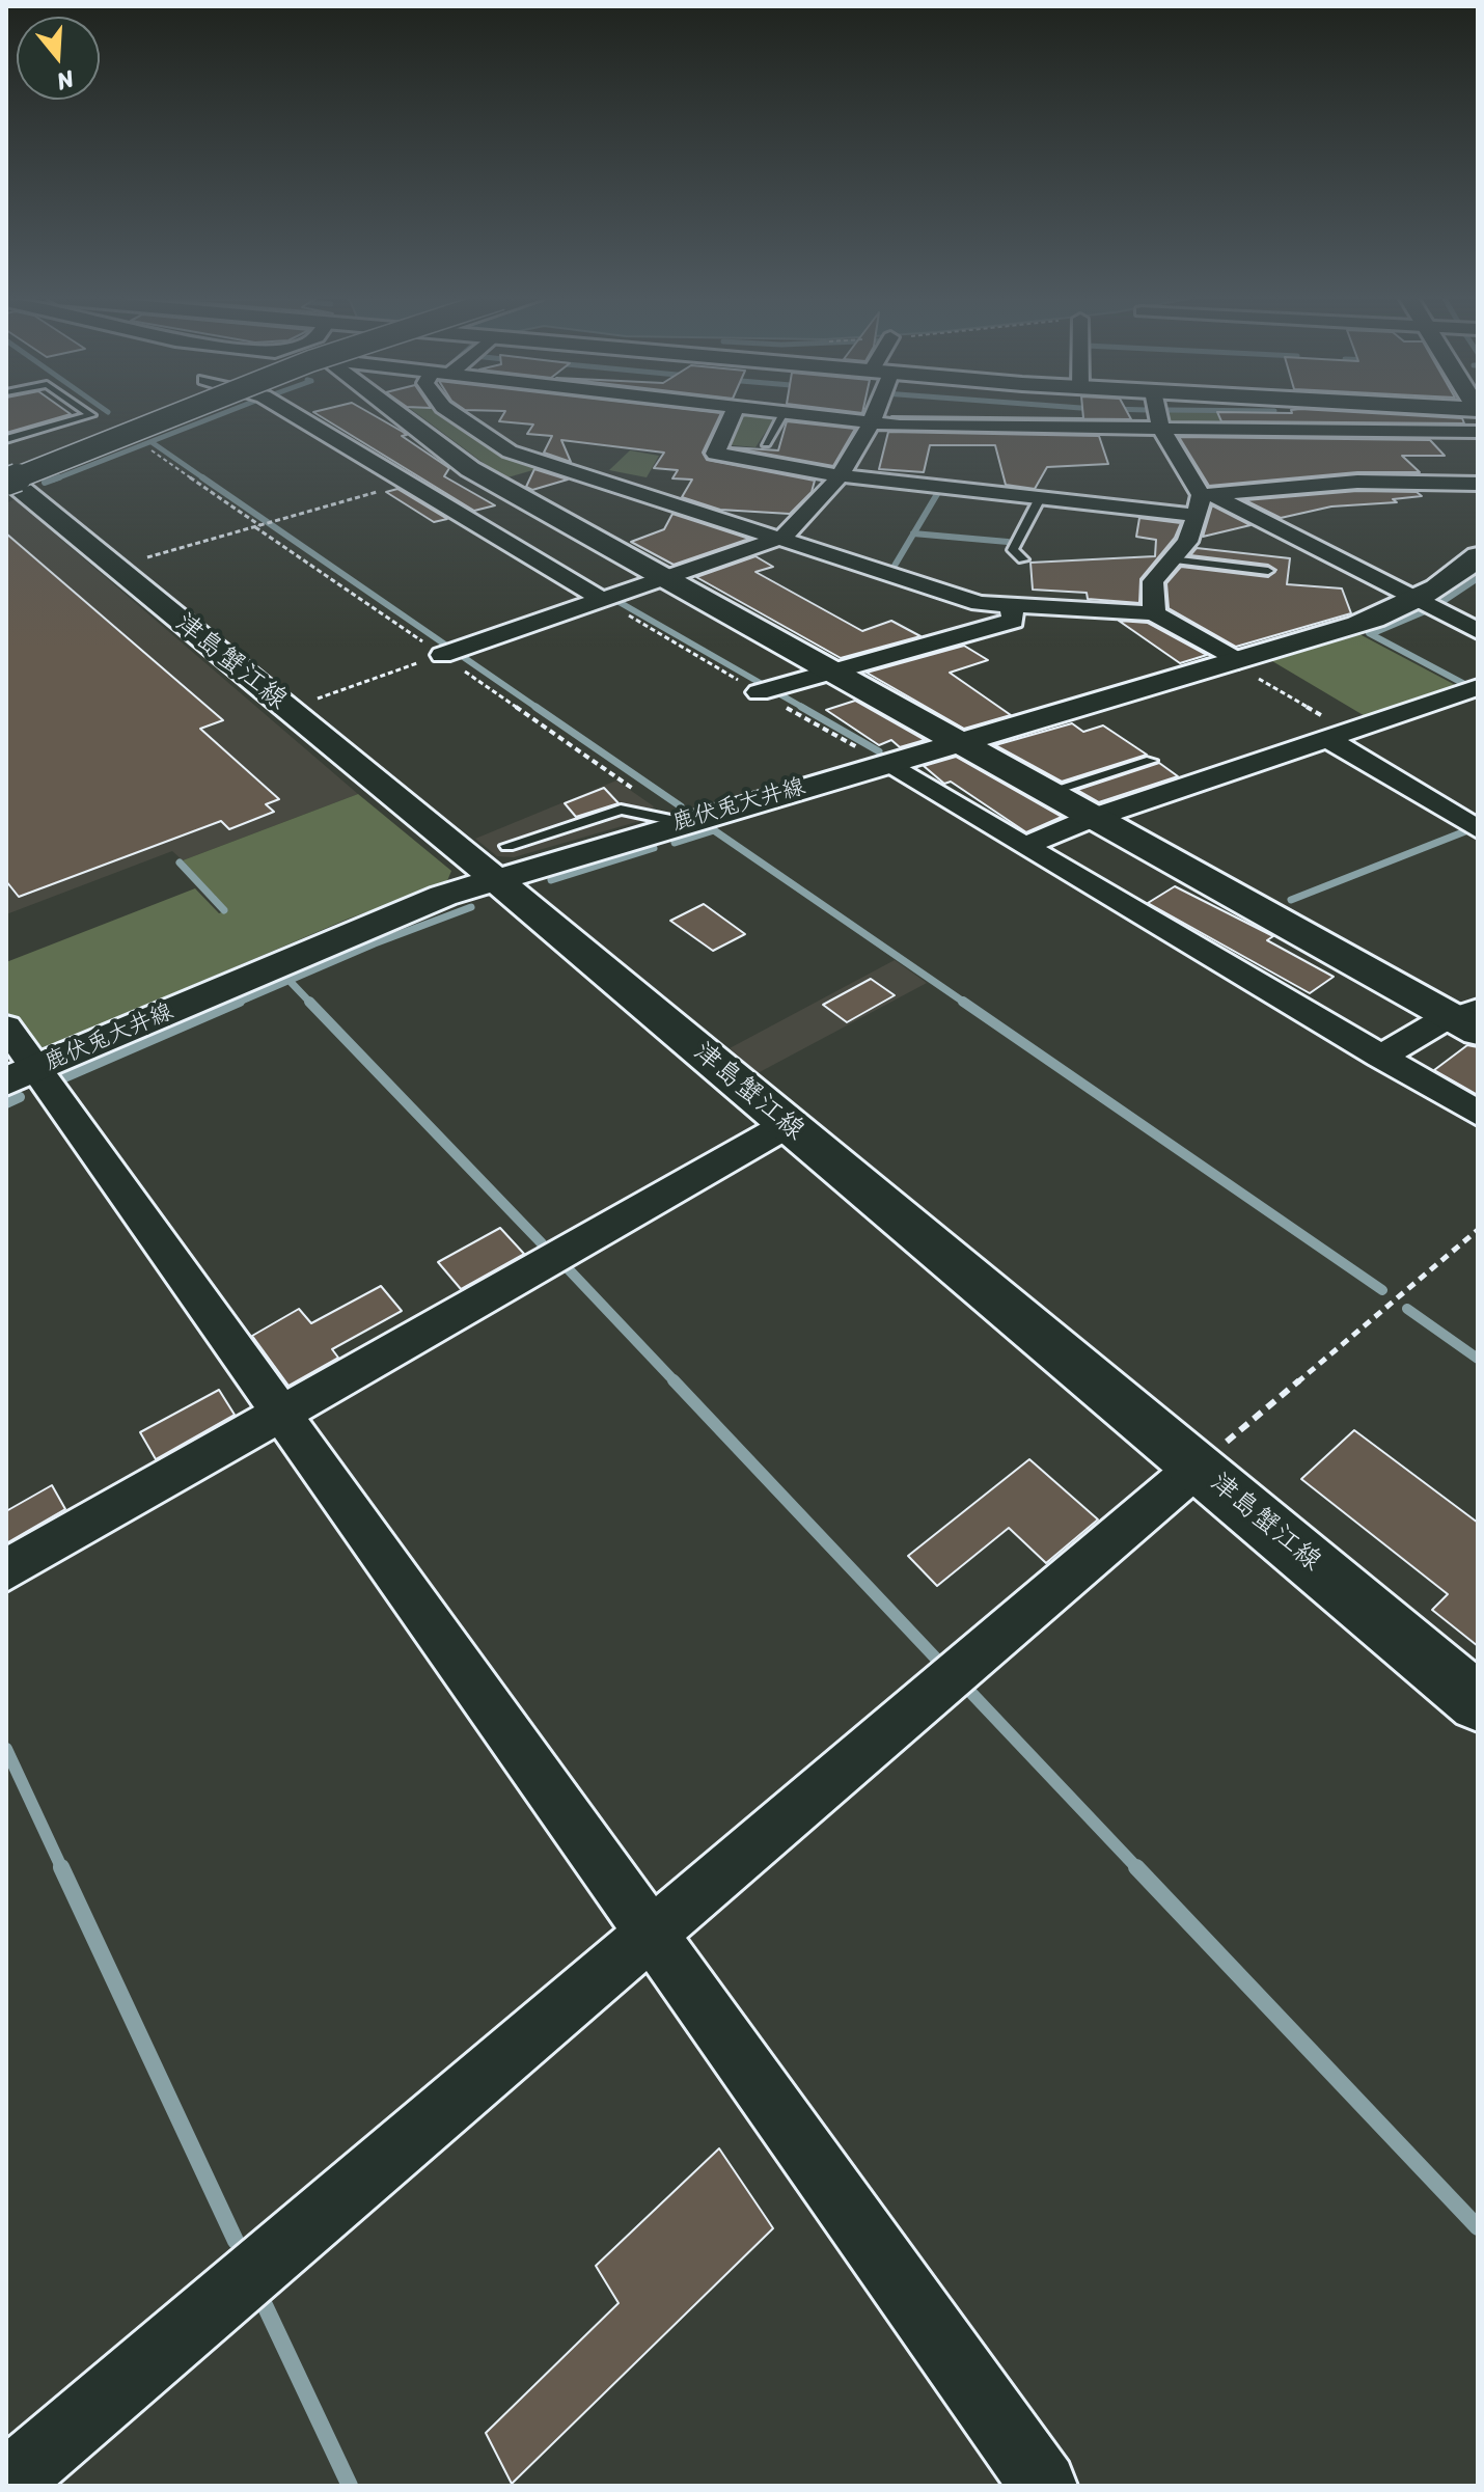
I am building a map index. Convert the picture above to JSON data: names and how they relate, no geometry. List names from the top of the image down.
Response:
{
  "streets": {
    "main road": ["津島蟹江線", "鹿伏兎大井線"]
  },
  "crossings": [
    ["津島蟹江線", "鹿伏兎大井線"]
  ],
  "north": "bottom"
}
